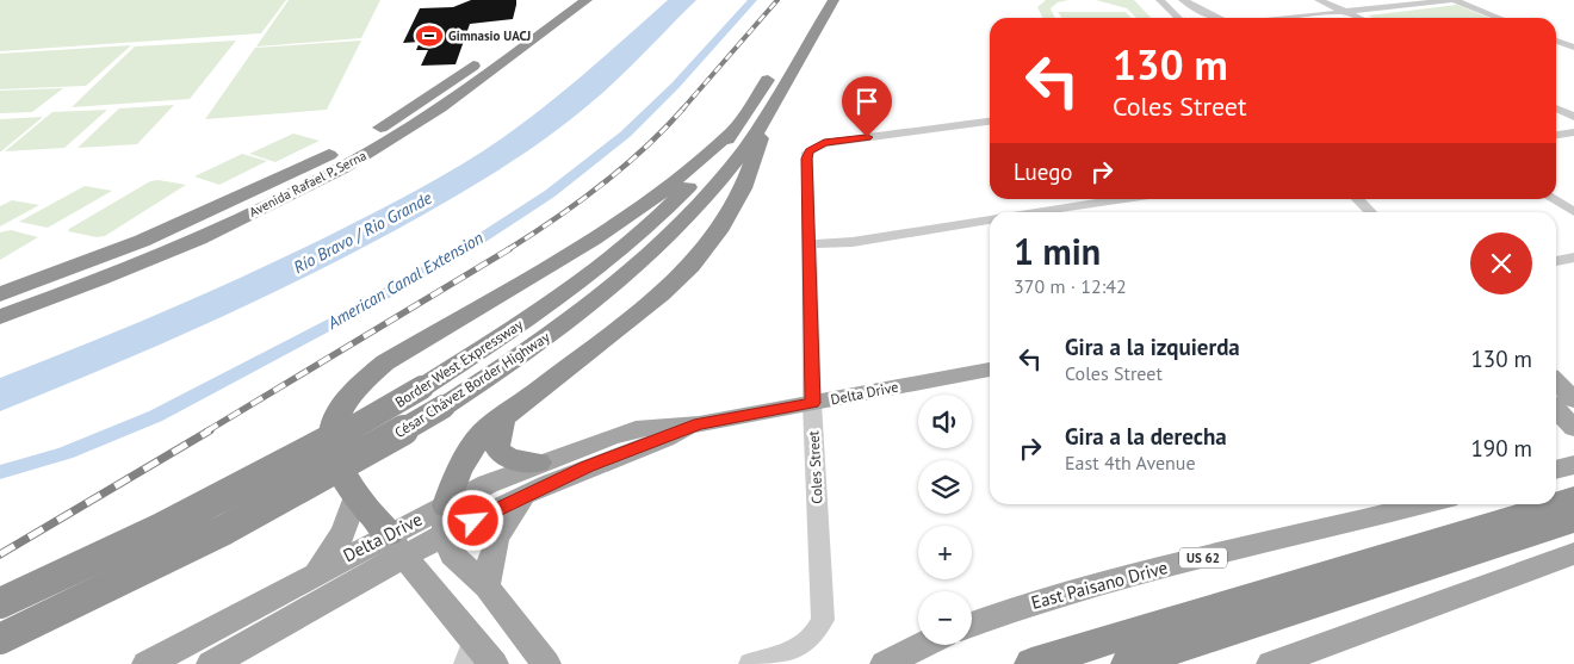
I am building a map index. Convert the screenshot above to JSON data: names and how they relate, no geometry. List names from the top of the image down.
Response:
{
  "streets": {
    "highway": ["Avenida Rafael P. Serna", "Border West Expressway", "César Chávez Border Highway"],
    "main road": ["Delta Drive", "US 62", "East Paisano Drive"],
    "street": ["Coles Street"]
  },
  "crossings": [
    ["Border West Expressway", "César Chávez Border Highway"],
    ["Delta Drive", "Coles Street"]
  ],
  "water": ["Río Bravo / Rio Grande", "American Canal Extension"],
  "places": {
    "sports": ["Gimnasio UACJ"]
  },
  "page": {
    "turn": ["130 m", "Coles Street"],
    "then": "Luego",
    "heading": ["1 min", "370 m · 12:42"],
    "list": [
      {
        "name": "Gira a la izquierda",
        "note": "Coles Street",
        "value": "130 m"
      },
      {
        "name": "Gira a la derecha",
        "note": "East 4th Avenue",
        "value": "190 m"
      }
    ],
    "map_buttons": ["+", "−"]
  }
}
